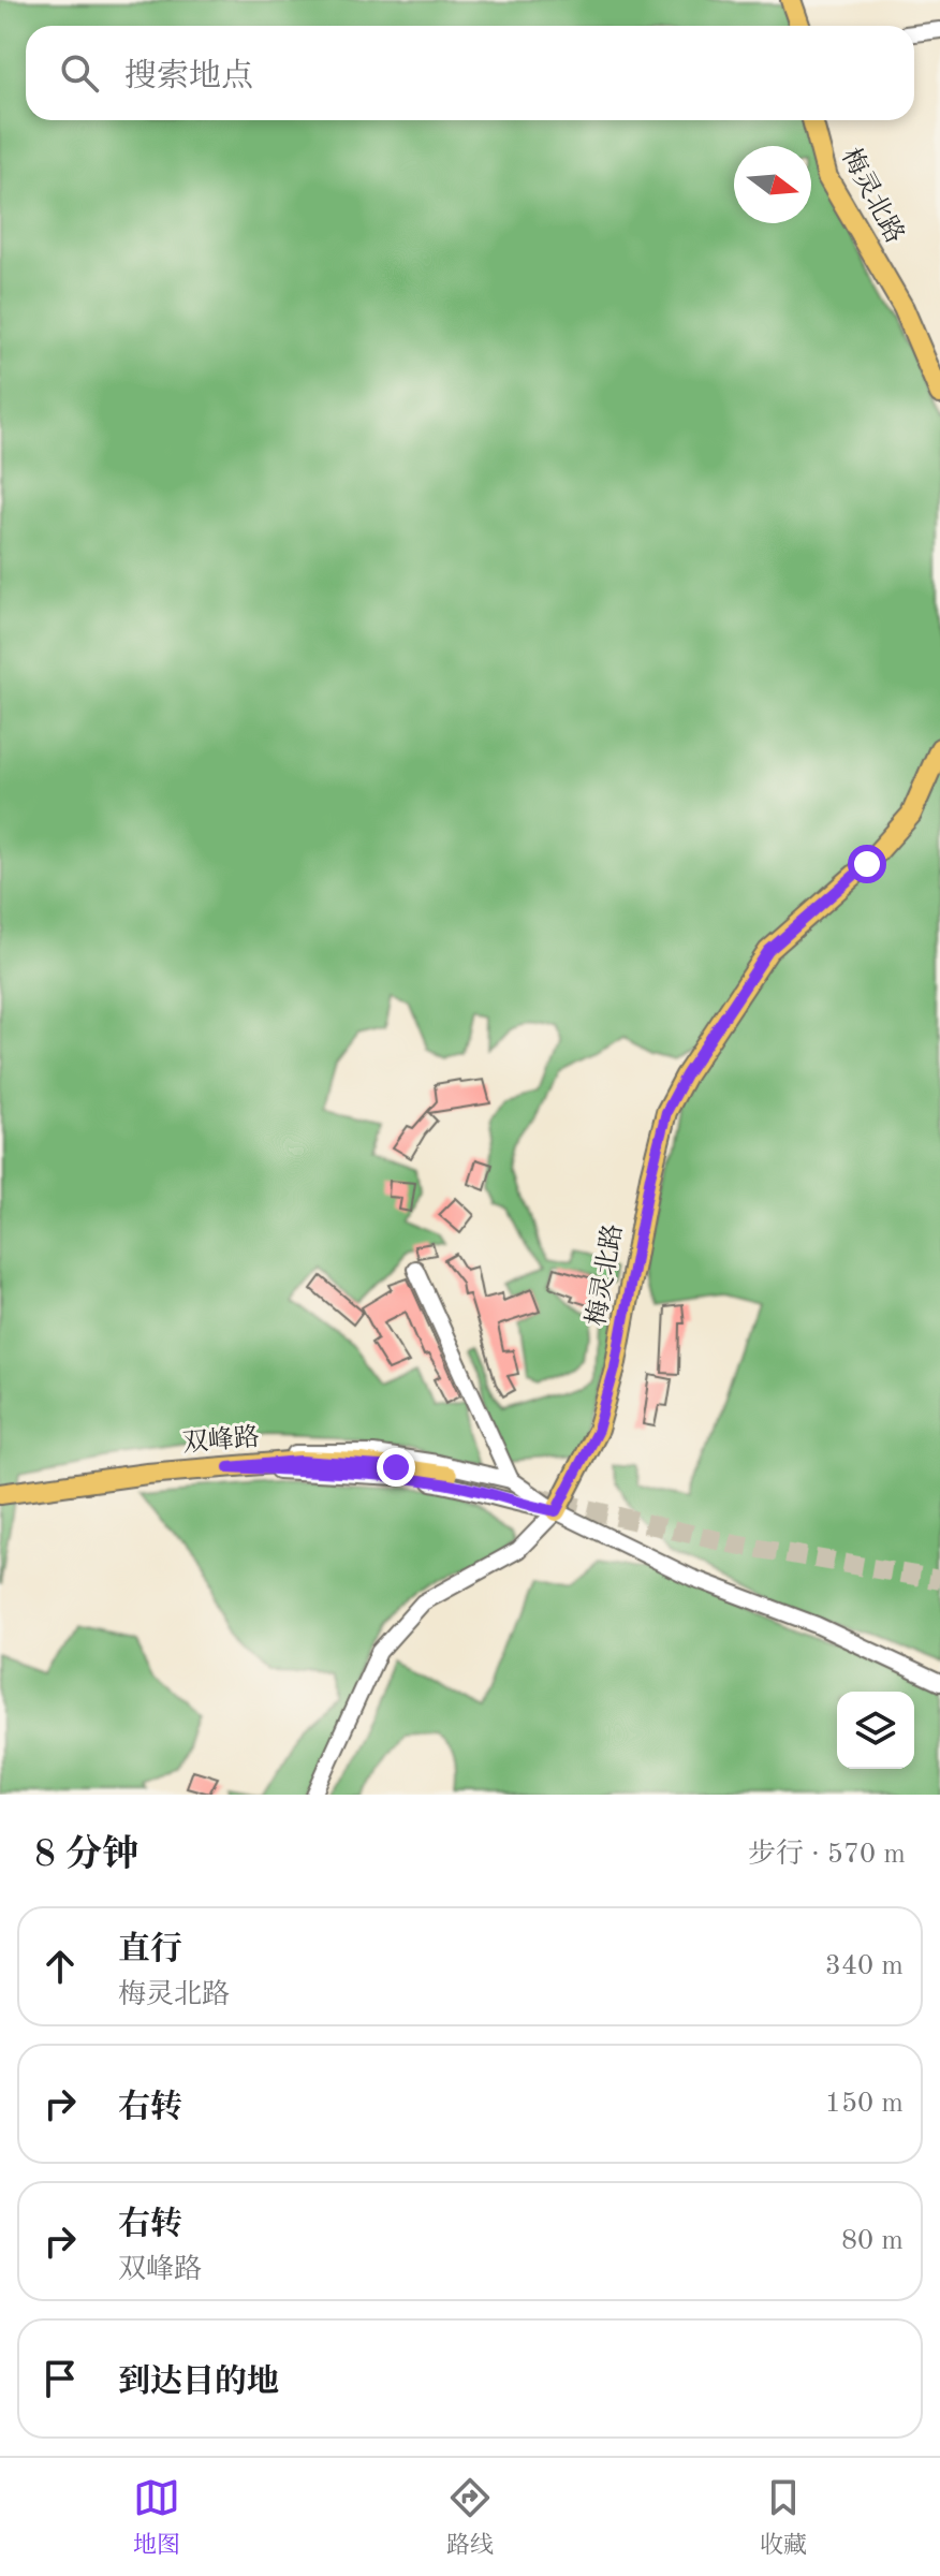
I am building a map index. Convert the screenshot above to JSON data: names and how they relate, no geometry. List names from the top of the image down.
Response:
{
  "streets": {
    "main road": ["梅灵北路", "双峰路"]
  },
  "north": "right",
  "page": {
    "search": "搜索地点",
    "heading": ["8 分钟", "步行 · 570 m"],
    "list": [
      ["直行", "梅灵北路", "340 m"],
      ["右转", "150 m"],
      ["右转", "双峰路", "80 m"],
      "到达目的地"
    ],
    "nav": ["地图", "路线", "收藏"]
  }
}
